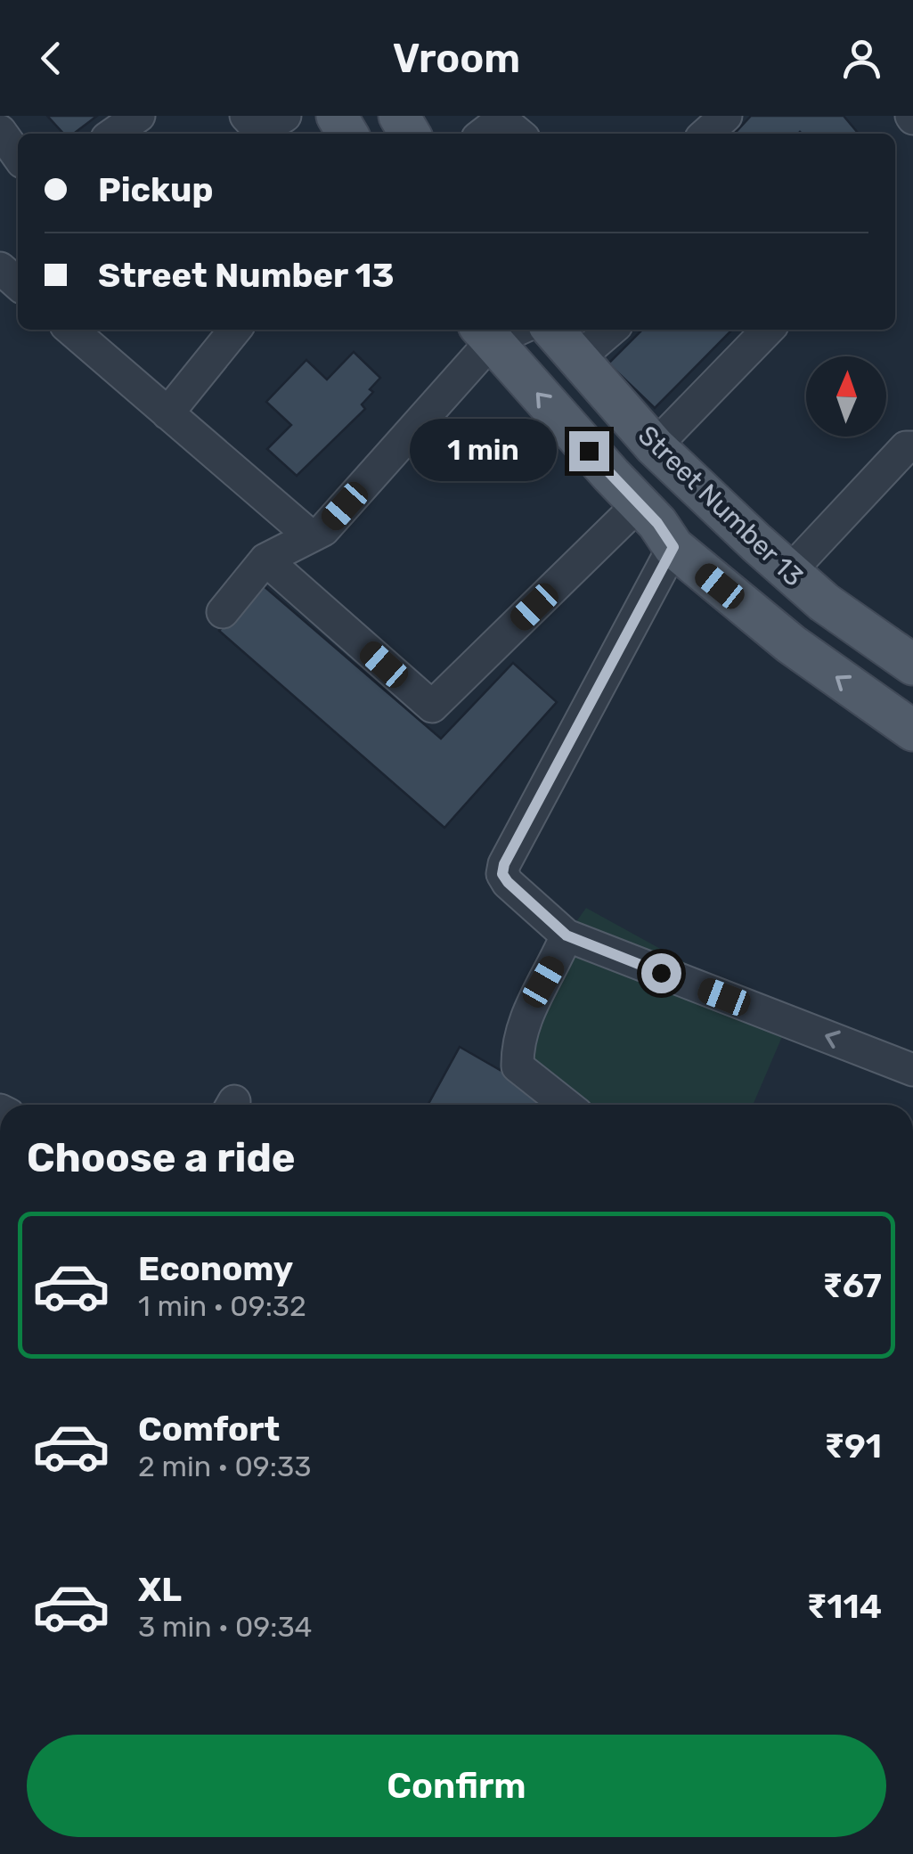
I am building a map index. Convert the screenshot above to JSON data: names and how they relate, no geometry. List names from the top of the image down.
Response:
{
  "streets": {
    "main road": ["Street Number 13"]
  },
  "north": "top",
  "page": {
    "header": "Vroom",
    "banner": ["Pickup", "Street Number 13"],
    "bubble": "1 min",
    "heading": "Choose a ride",
    "list": [
      {
        "name": "Economy",
        "note": "1 min · 09:32",
        "value": "₹67"
      },
      {
        "name": "Comfort",
        "note": "2 min · 09:33",
        "value": "₹91"
      },
      {
        "name": "XL",
        "note": "3 min · 09:34",
        "value": "₹114"
      }
    ],
    "buttons": "Confirm"
  }
}
